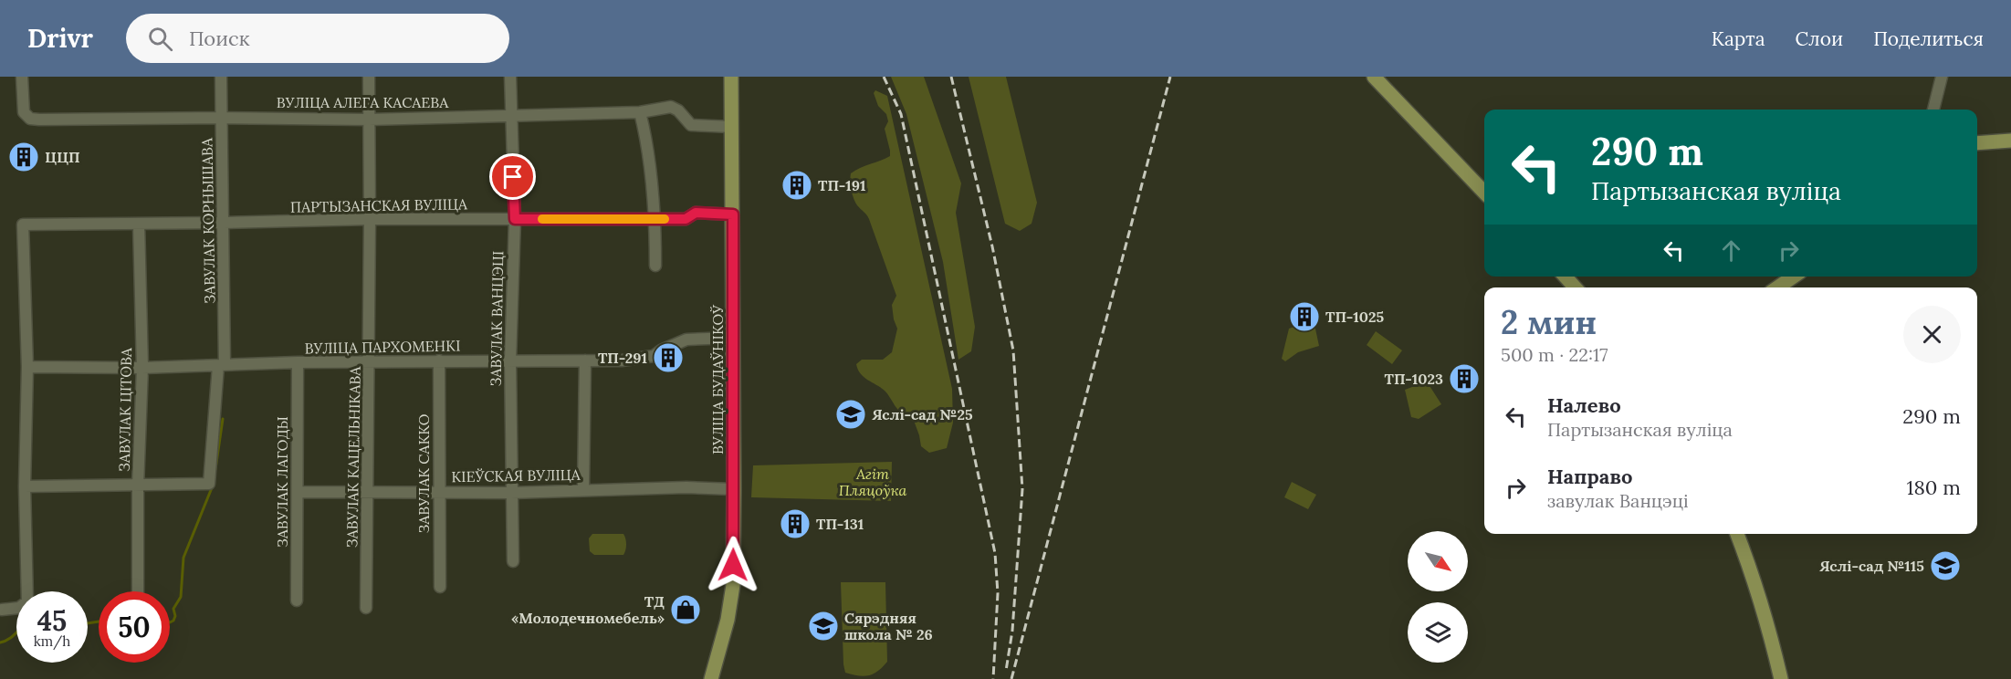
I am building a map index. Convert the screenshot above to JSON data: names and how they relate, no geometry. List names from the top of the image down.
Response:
{
  "streets": {
    "main road": ["ВУЛІЦА БУДАЎНІКОЎ"],
    "street": [
      "ВУЛІЦА АЛЕГА КАСАЕВА",
      "ПАРТЫЗАНСКАЯ ВУЛІЦА",
      "ЗАВУЛАК КОРНЫШАВА",
      "ЗАВУЛАК ВАНЦЭЦІ",
      "ВУЛІЦА ПАРХОМЕНКІ",
      "ЗАВУЛАК ЦІТОВА",
      "ЗАВУЛАК КАЦЕЛЬНІКАВА",
      "ЗАВУЛАК САККО",
      "КІЕЎСКАЯ ВУЛІЦА",
      "ЗАВУЛАК ЛАГОДЫ"
    ]
  },
  "crossings": [
    ["ВУЛІЦА АЛЕГА КАСАЕВА", "ЗАВУЛАК КОРНЫШАВА"],
    ["ВУЛІЦА АЛЕГА КАСАЕВА", "ЗАВУЛАК ВАНЦЭЦІ"],
    ["ВУЛІЦА АЛЕГА КАСАЕВА", "ВУЛІЦА БУДАЎНІКОЎ"],
    ["ВУЛІЦА АЛЕГА КАСАЕВА", "ЗАВУЛАК КАЦЕЛЬНІКАВА"],
    ["ПАРТЫЗАНСКАЯ ВУЛІЦА", "ЗАВУЛАК КОРНЫШАВА"],
    ["ПАРТЫЗАНСКАЯ ВУЛІЦА", "ЗАВУЛАК ВАНЦЭЦІ"],
    ["ПАРТЫЗАНСКАЯ ВУЛІЦА", "ВУЛІЦА ПАРХОМЕНКІ"],
    ["ПАРТЫЗАНСКАЯ ВУЛІЦА", "ВУЛІЦА БУДАЎНІКОЎ"],
    ["ПАРТЫЗАНСКАЯ ВУЛІЦА", "ЗАВУЛАК ЦІТОВА"],
    ["ПАРТЫЗАНСКАЯ ВУЛІЦА", "ЗАВУЛАК КАЦЕЛЬНІКАВА"],
    ["ЗАВУЛАК КОРНЫШАВА", "ВУЛІЦА ПАРХОМЕНКІ"],
    ["ЗАВУЛАК КОРНЫШАВА", "ЗАВУЛАК ЦІТОВА"],
    ["ЗАВУЛАК ВАНЦЭЦІ", "ВУЛІЦА ПАРХОМЕНКІ"],
    ["ЗАВУЛАК ВАНЦЭЦІ", "КІЕЎСКАЯ ВУЛІЦА"],
    ["ВУЛІЦА ПАРХОМЕНКІ", "ВУЛІЦА БУДАЎНІКОЎ"],
    ["ВУЛІЦА ПАРХОМЕНКІ", "ЗАВУЛАК ЦІТОВА"],
    ["ВУЛІЦА ПАРХОМЕНКІ", "ЗАВУЛАК КАЦЕЛЬНІКАВА"],
    ["ВУЛІЦА ПАРХОМЕНКІ", "ЗАВУЛАК САККО"],
    ["ВУЛІЦА ПАРХОМЕНКІ", "ЗАВУЛАК ЛАГОДЫ"],
    ["ВУЛІЦА БУДАЎНІКОЎ", "КІЕЎСКАЯ ВУЛІЦА"],
    ["ЗАВУЛАК КАЦЕЛЬНІКАВА", "КІЕЎСКАЯ ВУЛІЦА"],
    ["ЗАВУЛАК САККО", "КІЕЎСКАЯ ВУЛІЦА"],
    ["КІЕЎСКАЯ ВУЛІЦА", "ЗАВУЛАК ЛАГОДЫ"]
  ],
  "parks": ["Агіт Пляцоўка"],
  "places": {
    "building": [
      "ЦЦП",
      "ТП-191",
      "ТП-1025",
      "ТП-291",
      "ТП-1023",
      "ТП-131"
    ],
    "school or university": ["Яслі-сад №25", "Яслі-сад №115", "Сярэдняя школа № 26"],
    "shop": ["ТД «Молодечномебель»"]
  },
  "north": "bottom right",
  "page": {
    "header": "Drivr",
    "search": "Поиск",
    "nav": ["Карта", "Слои", "Поделиться"],
    "turn": ["290 m", "Партызанская вуліца"],
    "heading": ["2 мин", "500 m · 22:17"],
    "list": [
      {
        "name": "Налево",
        "note": "Партызанская вуліца",
        "value": "290 m"
      },
      {
        "name": "Направо",
        "note": "завулак Ванцэці",
        "value": "180 m"
      }
    ],
    "speed": "45 km/h",
    "limit": "50"
  }
}
